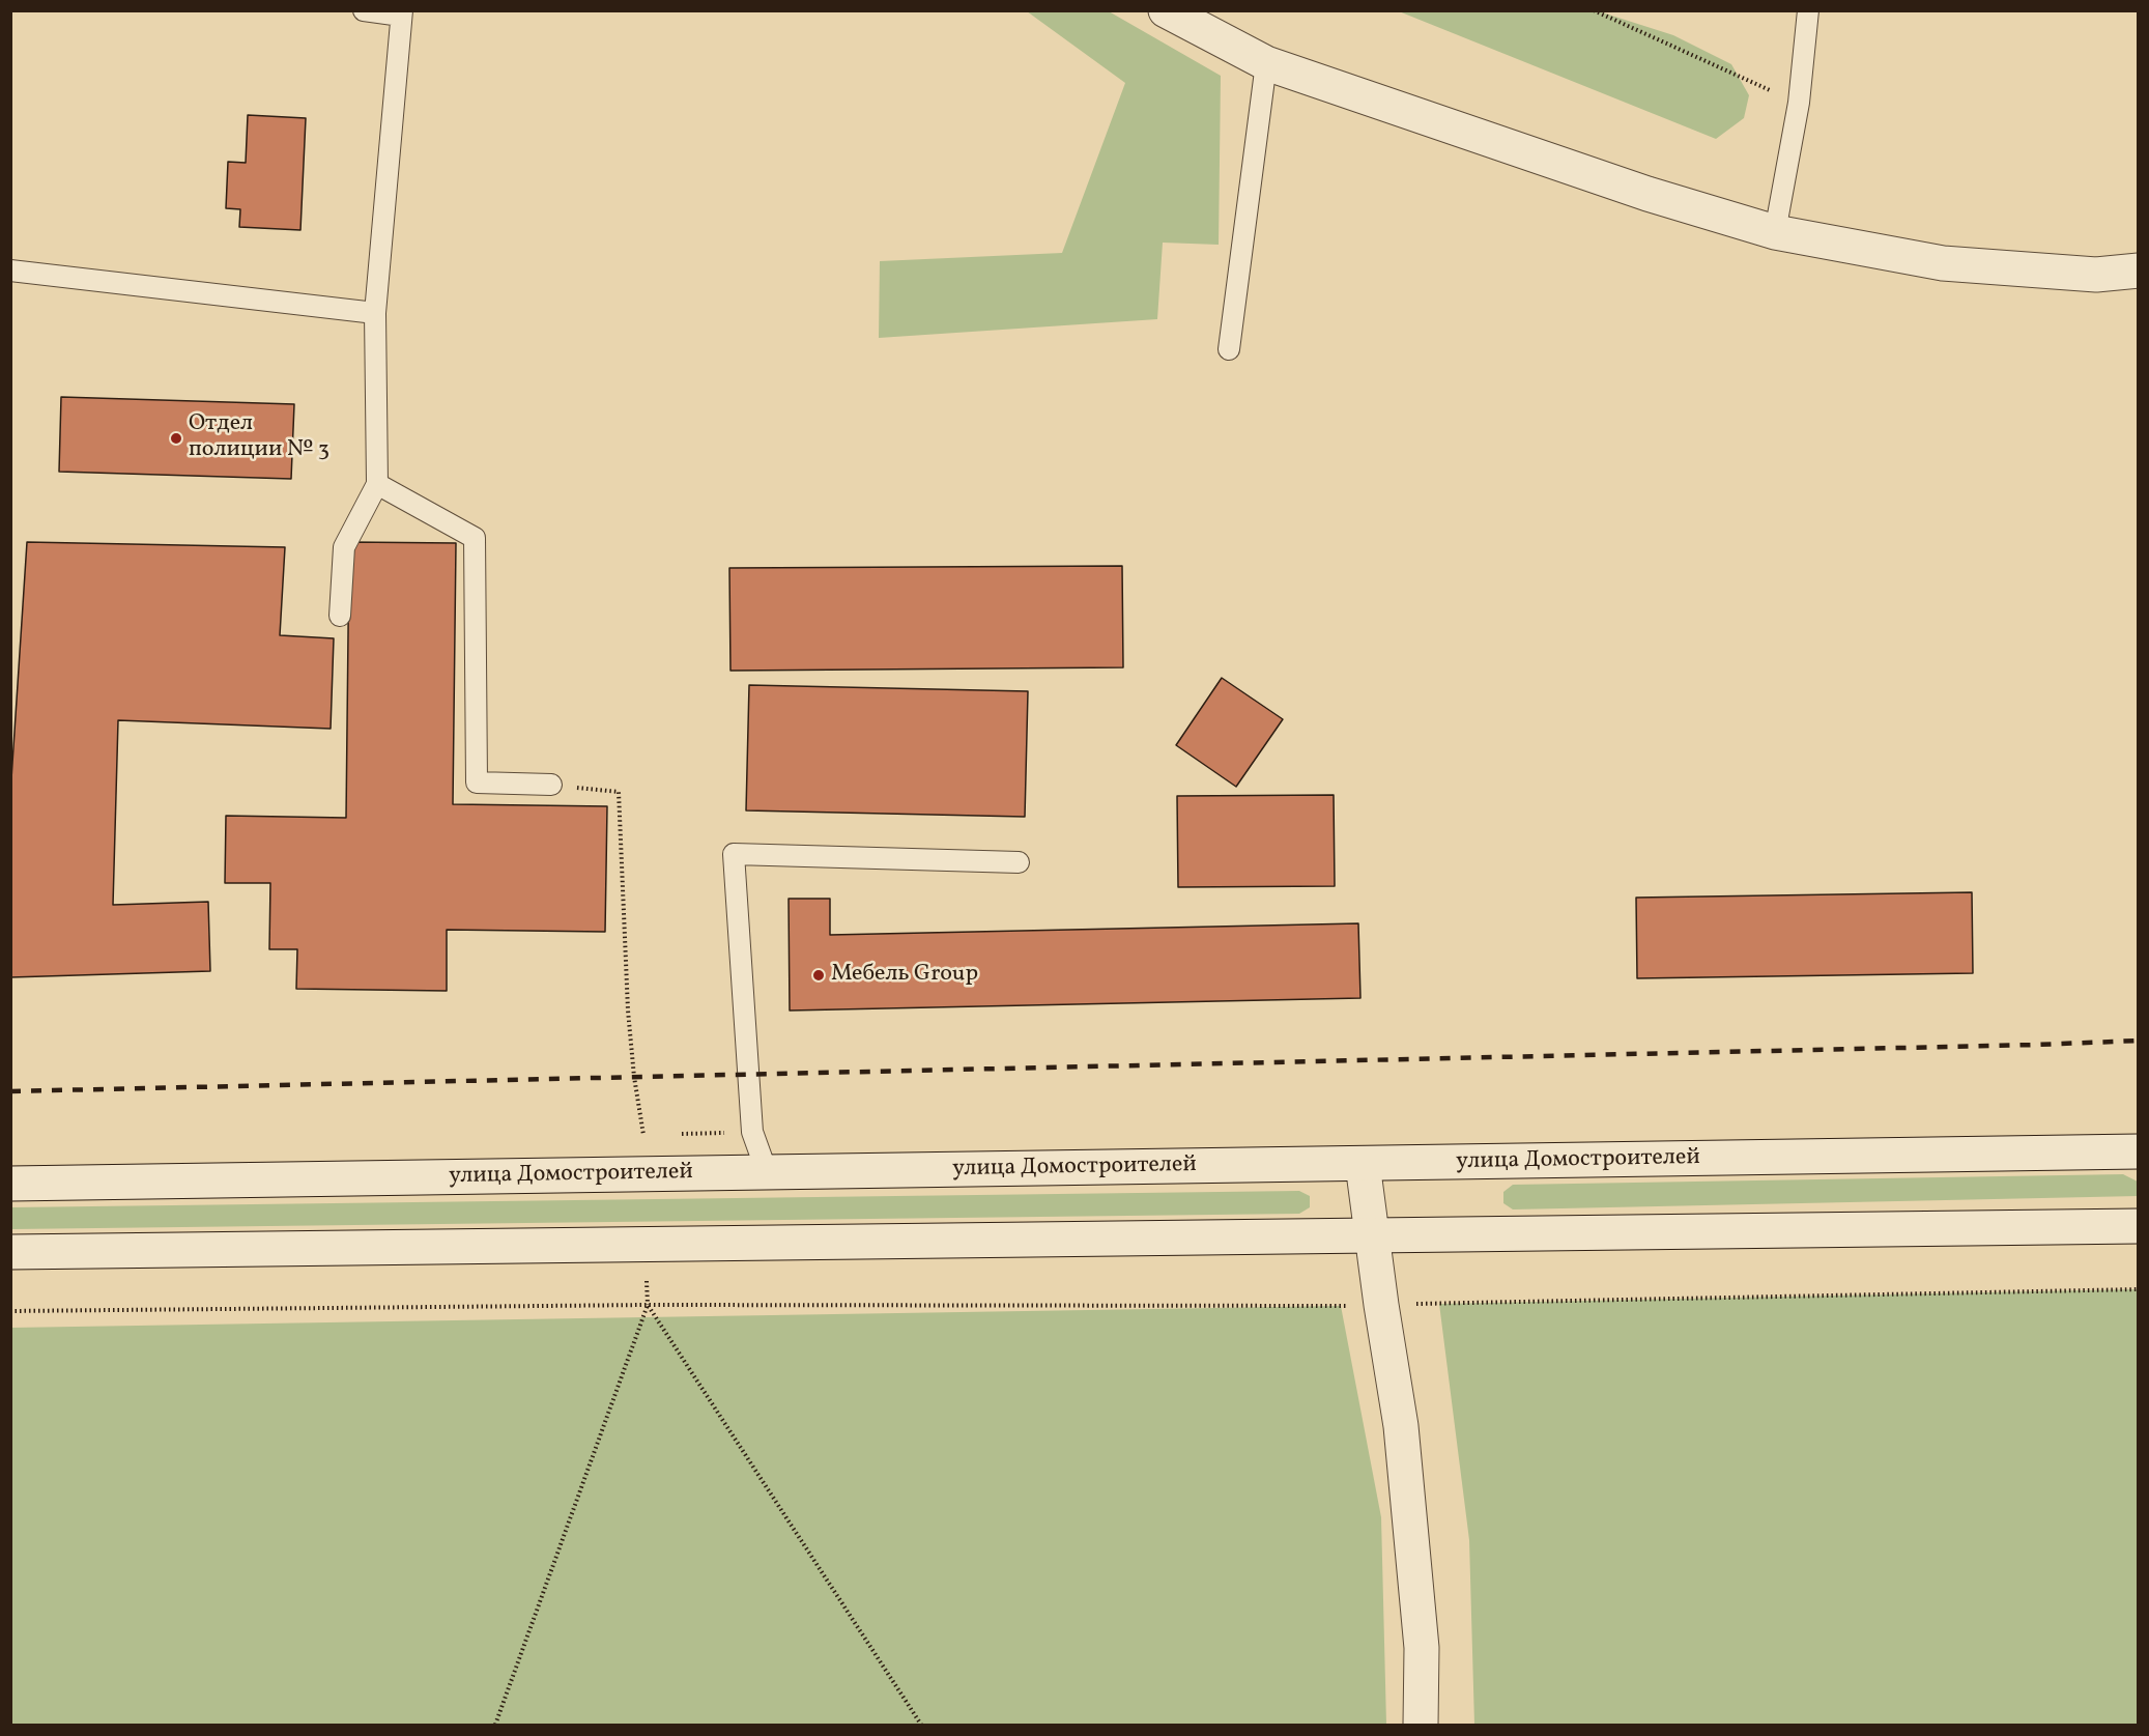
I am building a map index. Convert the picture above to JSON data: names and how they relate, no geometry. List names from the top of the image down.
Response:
{
  "streets": {
    "main road": ["улица Домостроителей"]
  },
  "places": ["Отдел полиции № 3", "Мебель Group"]
}
